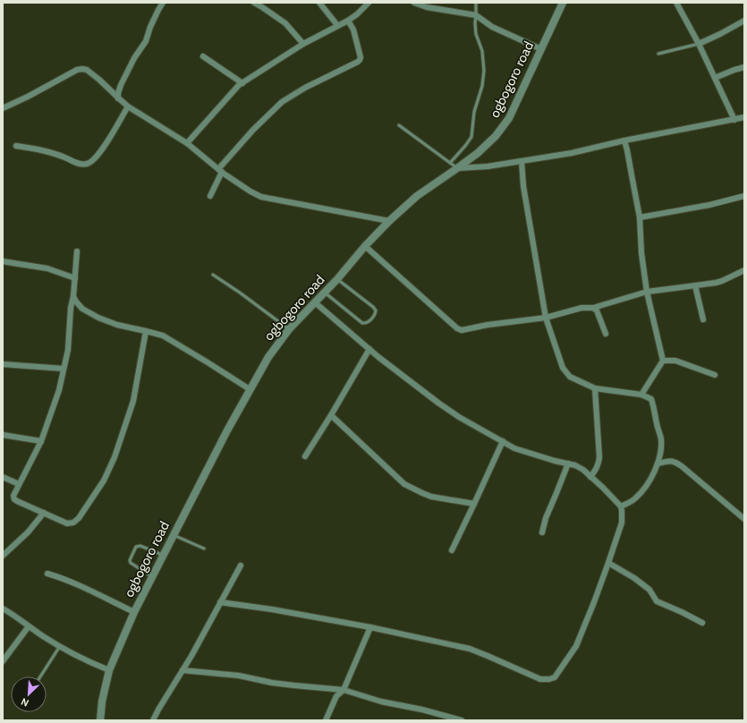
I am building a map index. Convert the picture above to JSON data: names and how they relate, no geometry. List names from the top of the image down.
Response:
{
  "streets": {
    "street": ["ogbogoro road"]
  },
  "north": "bottom left"
}
